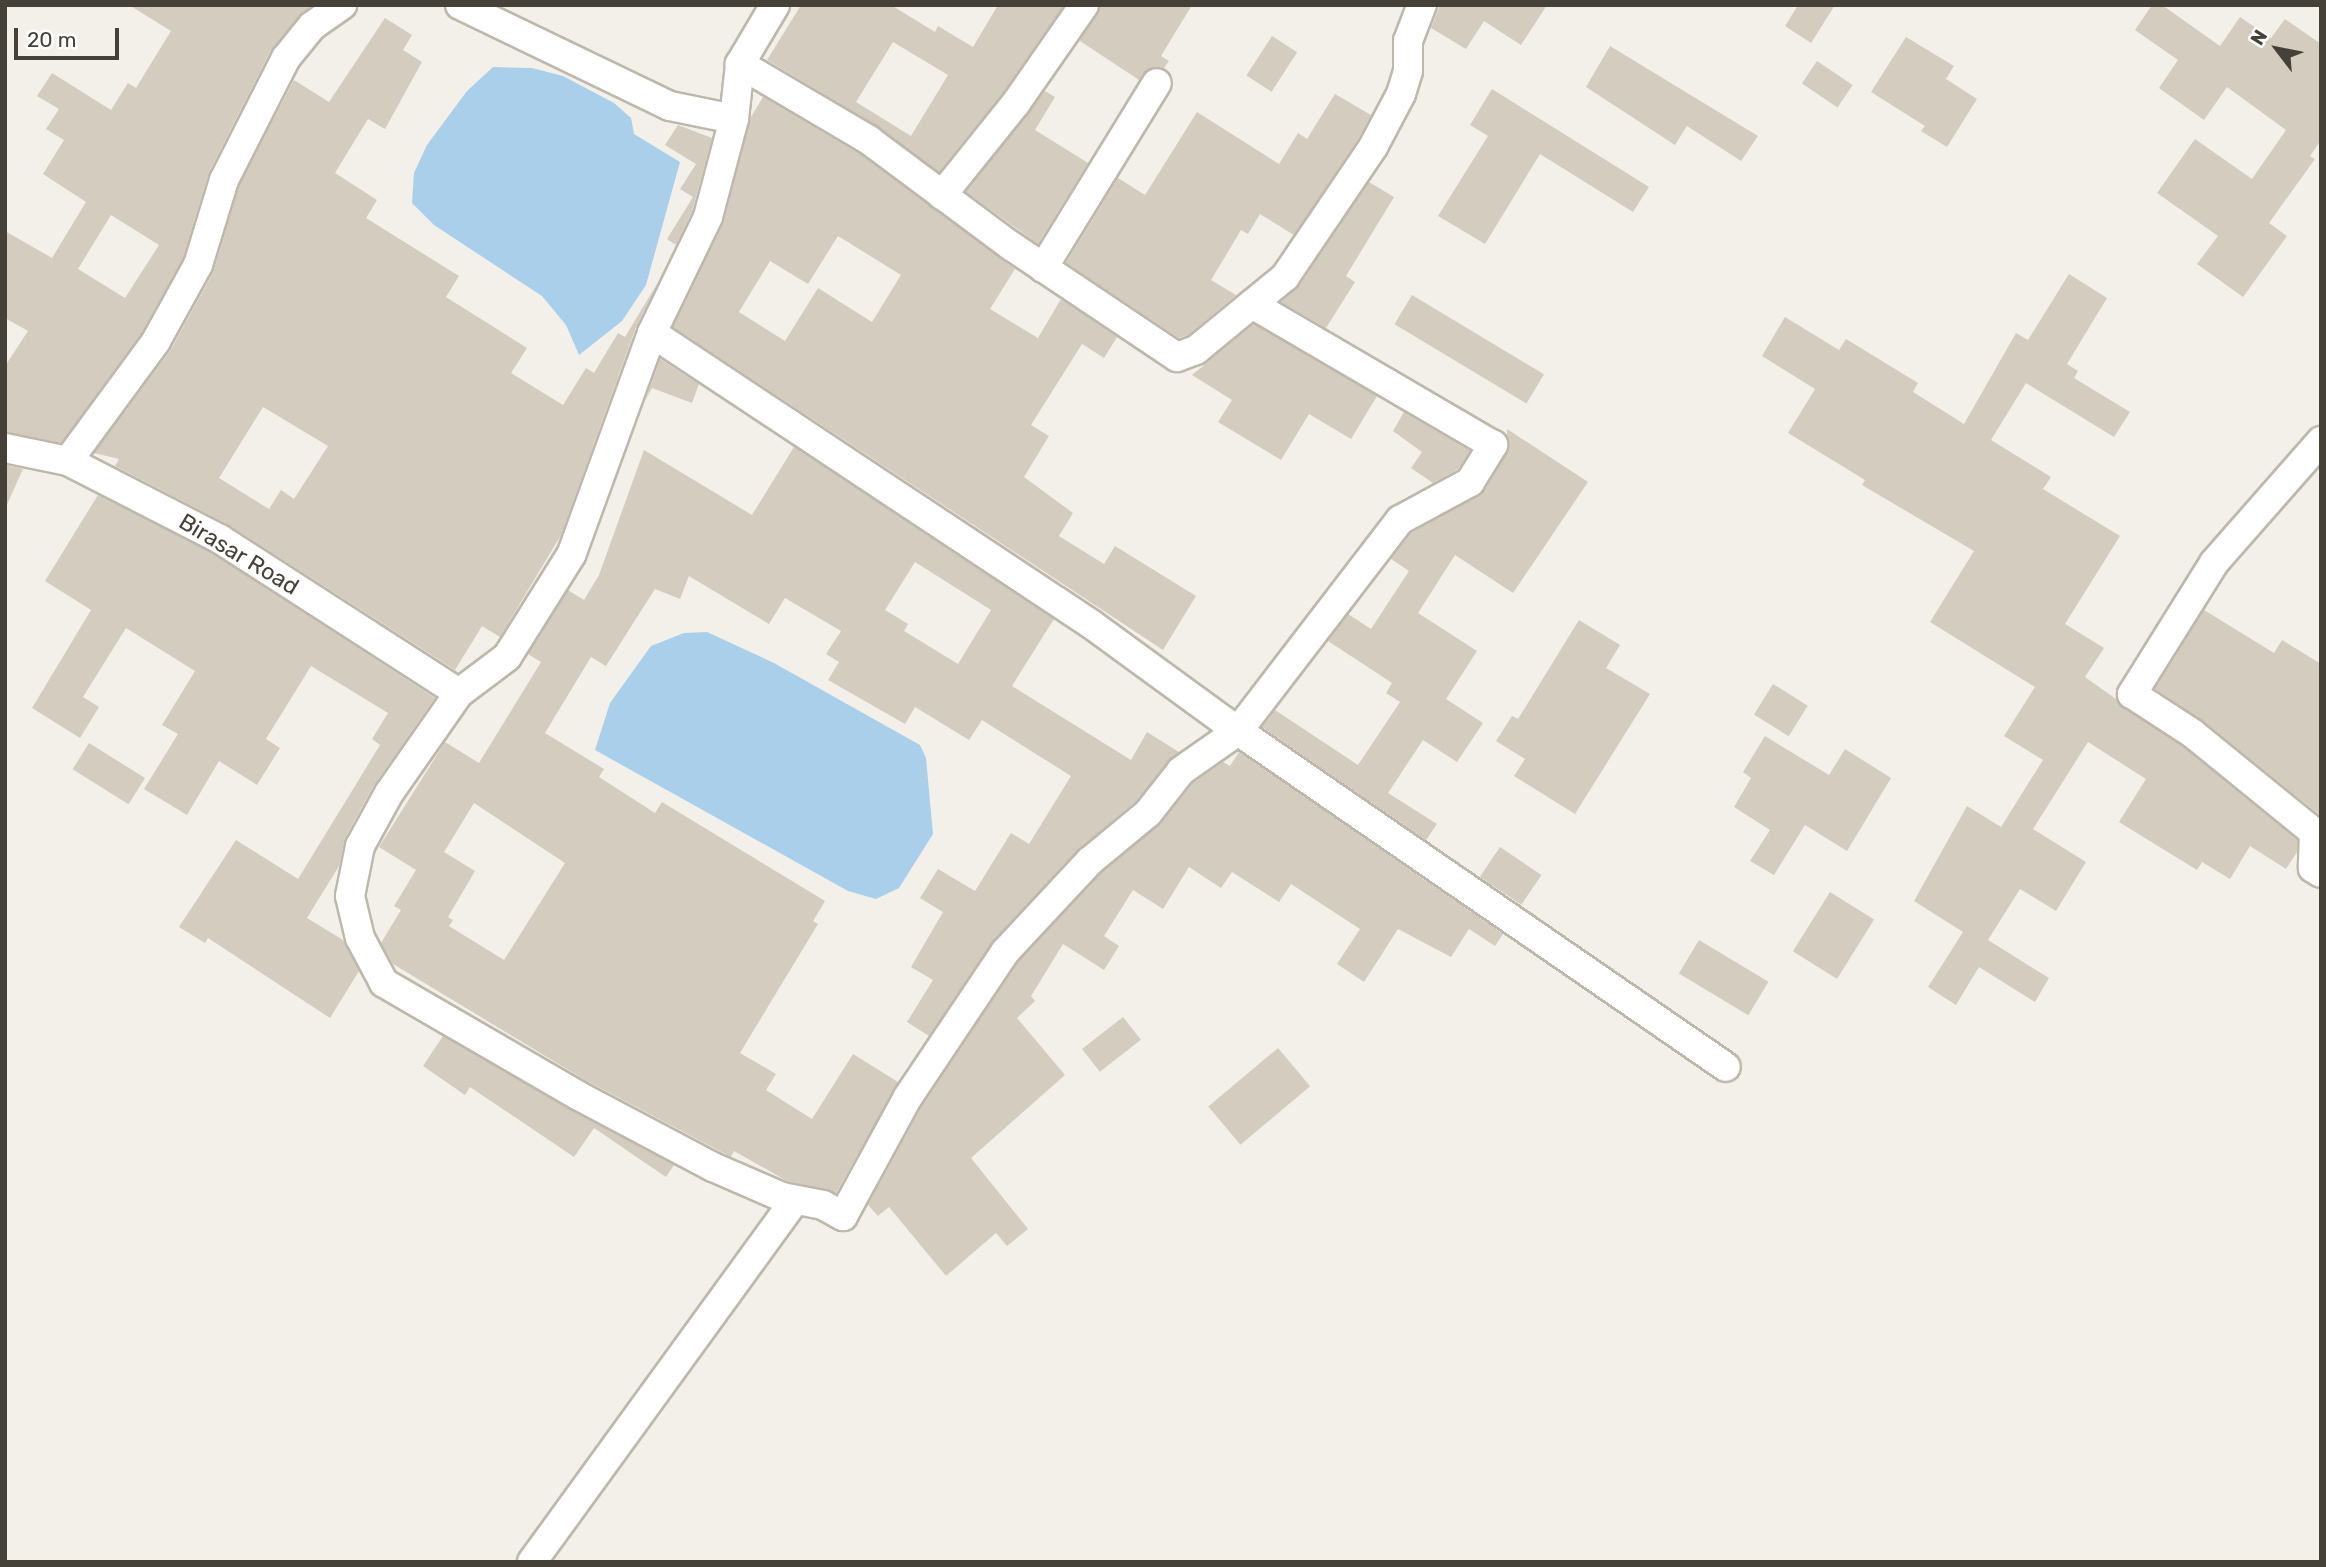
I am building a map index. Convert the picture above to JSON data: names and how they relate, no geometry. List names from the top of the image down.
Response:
{
  "streets": {
    "street": ["Birasar Road"]
  },
  "scale_bar": "20 m",
  "north": "top left"
}
